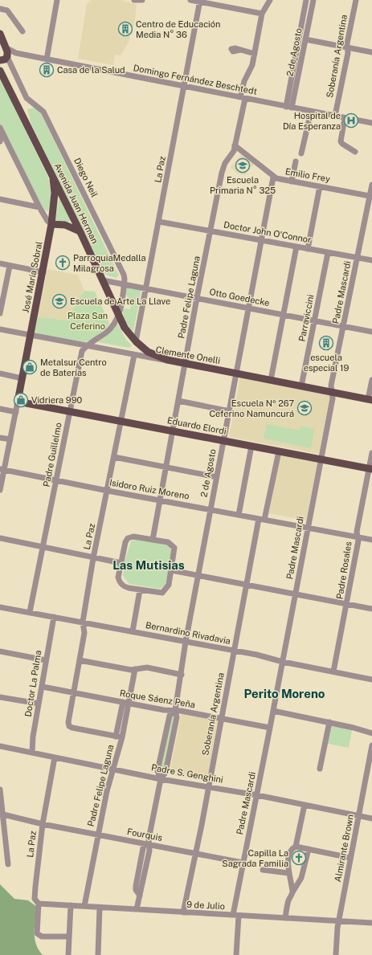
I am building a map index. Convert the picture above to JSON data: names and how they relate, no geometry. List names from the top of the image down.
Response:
{
  "streets": {
    "main road": [
      "Avenida Juan Herman",
      "José María Sobral",
      "Clemente Onelli",
      "Eduardo Elordi"
    ],
    "street": [
      "2 de Agosto",
      "Soberanía Argentina",
      "Domingo Fernández Beschtedt",
      "La Paz",
      "Emilio Frey",
      "Diego Neil",
      "Doctor John O'Connor",
      "Padre Mascardi",
      "Padre Felipe Laguna",
      "Otto Goedecke",
      "Parraviccini",
      "Padre Guillelmo",
      "Isidoro Ruiz Moreno",
      "Padre Rosales",
      "Bernardino Rivadavia",
      "Doctor La Palma",
      "Roque Sáenz Peña",
      "Padre S. Genghini",
      "Fourquis",
      "Almirante Brown",
      "9 de Julio"
    ]
  },
  "crossings": [
    ["2 de Agosto", "Domingo Fernández Beschtedt"],
    ["2 de Agosto", "Emilio Frey"],
    ["2 de Agosto", "Doctor John O'Connor"],
    ["2 de Agosto", "Otto Goedecke"],
    ["2 de Agosto", "Clemente Onelli"],
    ["2 de Agosto", "Eduardo Elordi"],
    ["2 de Agosto", "Isidoro Ruiz Moreno"],
    ["2 de Agosto", "Bernardino Rivadavia"],
    ["2 de Agosto", "Roque Sáenz Peña"],
    ["2 de Agosto", "Padre S. Genghini"],
    ["2 de Agosto", "Fourquis"],
    ["2 de Agosto", "9 de Julio"],
    ["Soberanía Argentina", "Domingo Fernández Beschtedt"],
    ["Soberanía Argentina", "Eduardo Elordi"],
    ["Soberanía Argentina", "Isidoro Ruiz Moreno"],
    ["Soberanía Argentina", "Bernardino Rivadavia"],
    ["Soberanía Argentina", "Roque Sáenz Peña"],
    ["Soberanía Argentina", "Padre S. Genghini"],
    ["Soberanía Argentina", "Fourquis"],
    ["Soberanía Argentina", "9 de Julio"],
    ["Domingo Fernández Beschtedt", "La Paz"],
    ["Domingo Fernández Beschtedt", "Avenida Juan Herman"],
    ["Domingo Fernández Beschtedt", "Padre Felipe Laguna"],
    ["La Paz", "Avenida Juan Herman"],
    ["La Paz", "Doctor John O'Connor"],
    ["La Paz", "Padre Felipe Laguna"],
    ["La Paz", "Otto Goedecke"],
    ["La Paz", "Clemente Onelli"],
    ["La Paz", "Eduardo Elordi"],
    ["La Paz", "Isidoro Ruiz Moreno"],
    ["La Paz", "Bernardino Rivadavia"],
    ["La Paz", "Roque Sáenz Peña"],
    ["La Paz", "Padre S. Genghini"],
    ["La Paz", "Fourquis"],
    ["La Paz", "9 de Julio"],
    ["Emilio Frey", "Padre Mascardi"],
    ["Emilio Frey", "Padre Felipe Laguna"],
    ["Diego Neil", "Avenida Juan Herman"],
    ["Diego Neil", "Otto Goedecke"],
    ["Avenida Juan Herman", "José María Sobral"],
    ["Avenida Juan Herman", "Otto Goedecke"],
    ["Avenida Juan Herman", "Clemente Onelli"],
    ["Doctor John O'Connor", "Padre Mascardi"],
    ["Doctor John O'Connor", "Padre Felipe Laguna"],
    ["Doctor John O'Connor", "Parraviccini"],
    ["José María Sobral", "Clemente Onelli"],
    ["José María Sobral", "Eduardo Elordi"],
    ["José María Sobral", "Isidoro Ruiz Moreno"],
    ["Padre Mascardi", "Otto Goedecke"],
    ["Padre Mascardi", "Clemente Onelli"],
    ["Padre Mascardi", "Eduardo Elordi"],
    ["Padre Mascardi", "Isidoro Ruiz Moreno"],
    ["Padre Mascardi", "Bernardino Rivadavia"],
    ["Padre Mascardi", "Roque Sáenz Peña"],
    ["Padre Mascardi", "Padre S. Genghini"],
    ["Padre Mascardi", "Fourquis"],
    ["Padre Mascardi", "9 de Julio"],
    ["Padre Felipe Laguna", "Otto Goedecke"],
    ["Padre Felipe Laguna", "Clemente Onelli"],
    ["Padre Felipe Laguna", "Eduardo Elordi"],
    ["Padre Felipe Laguna", "Isidoro Ruiz Moreno"],
    ["Padre Felipe Laguna", "Roque Sáenz Peña"],
    ["Padre Felipe Laguna", "Padre S. Genghini"],
    ["Padre Felipe Laguna", "Fourquis"],
    ["Padre Felipe Laguna", "9 de Julio"],
    ["Otto Goedecke", "Parraviccini"],
    ["Parraviccini", "Clemente Onelli"],
    ["Clemente Onelli", "Padre Guillelmo"],
    ["Eduardo Elordi", "Padre Guillelmo"],
    ["Eduardo Elordi", "Padre Rosales"],
    ["Padre Guillelmo", "Isidoro Ruiz Moreno"],
    ["Padre Guillelmo", "Bernardino Rivadavia"],
    ["Isidoro Ruiz Moreno", "Padre Rosales"],
    ["Padre Rosales", "Bernardino Rivadavia"],
    ["Bernardino Rivadavia", "Doctor La Palma"],
    ["Doctor La Palma", "Roque Sáenz Peña"],
    ["Doctor La Palma", "Padre S. Genghini"],
    ["Padre S. Genghini", "Almirante Brown"],
    ["Almirante Brown", "9 de Julio"]
  ],
  "districts": ["Las Mutisias", "Perito Moreno"],
  "parks": ["Plaza San Ceferino"],
  "places": {
    "building": ["Centro de Educación Media N° 36", "Casa de la Salud", "escuela especial 19"],
    "hospital": ["Hospital de Día Esperanza"],
    "school or university": ["Escuela Primaria N° 325", "Escuela de Arte La Llave", "Escuela Nº 267 Ceferino Namuncurá"],
    "church": ["ParroquiaMedalla Milagrosa", "Capilla La Sagrada Familia"],
    "shop": ["Metalsur Centro de Baterías", "Vidriera 990"]
  }
}
